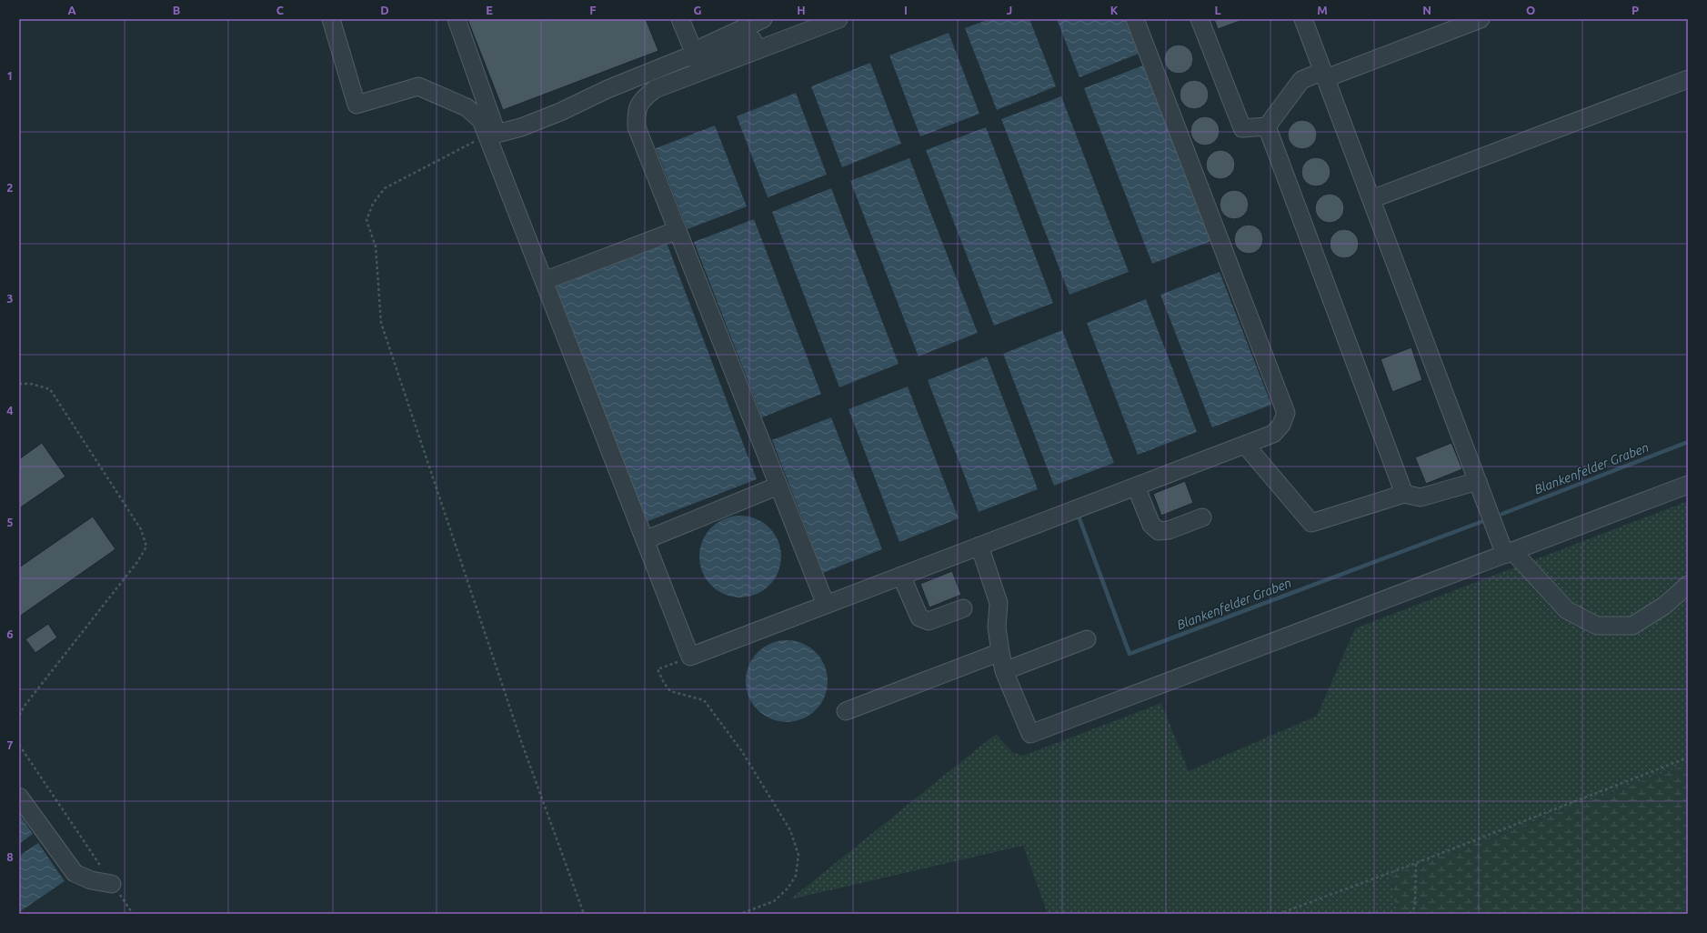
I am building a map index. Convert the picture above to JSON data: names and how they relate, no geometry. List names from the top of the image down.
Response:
{
  "water": ["Blankenfelder Graben"],
  "grid": {
    "columns": [
      "A",
      "B",
      "C",
      "D",
      "E",
      "F",
      "G",
      "H",
      "I",
      "J",
      "K",
      "L",
      "M",
      "N",
      "O",
      "P"
    ],
    "rows": [
      "1",
      "2",
      "3",
      "4",
      "5",
      "6",
      "7",
      "8"
    ]
  }
}
